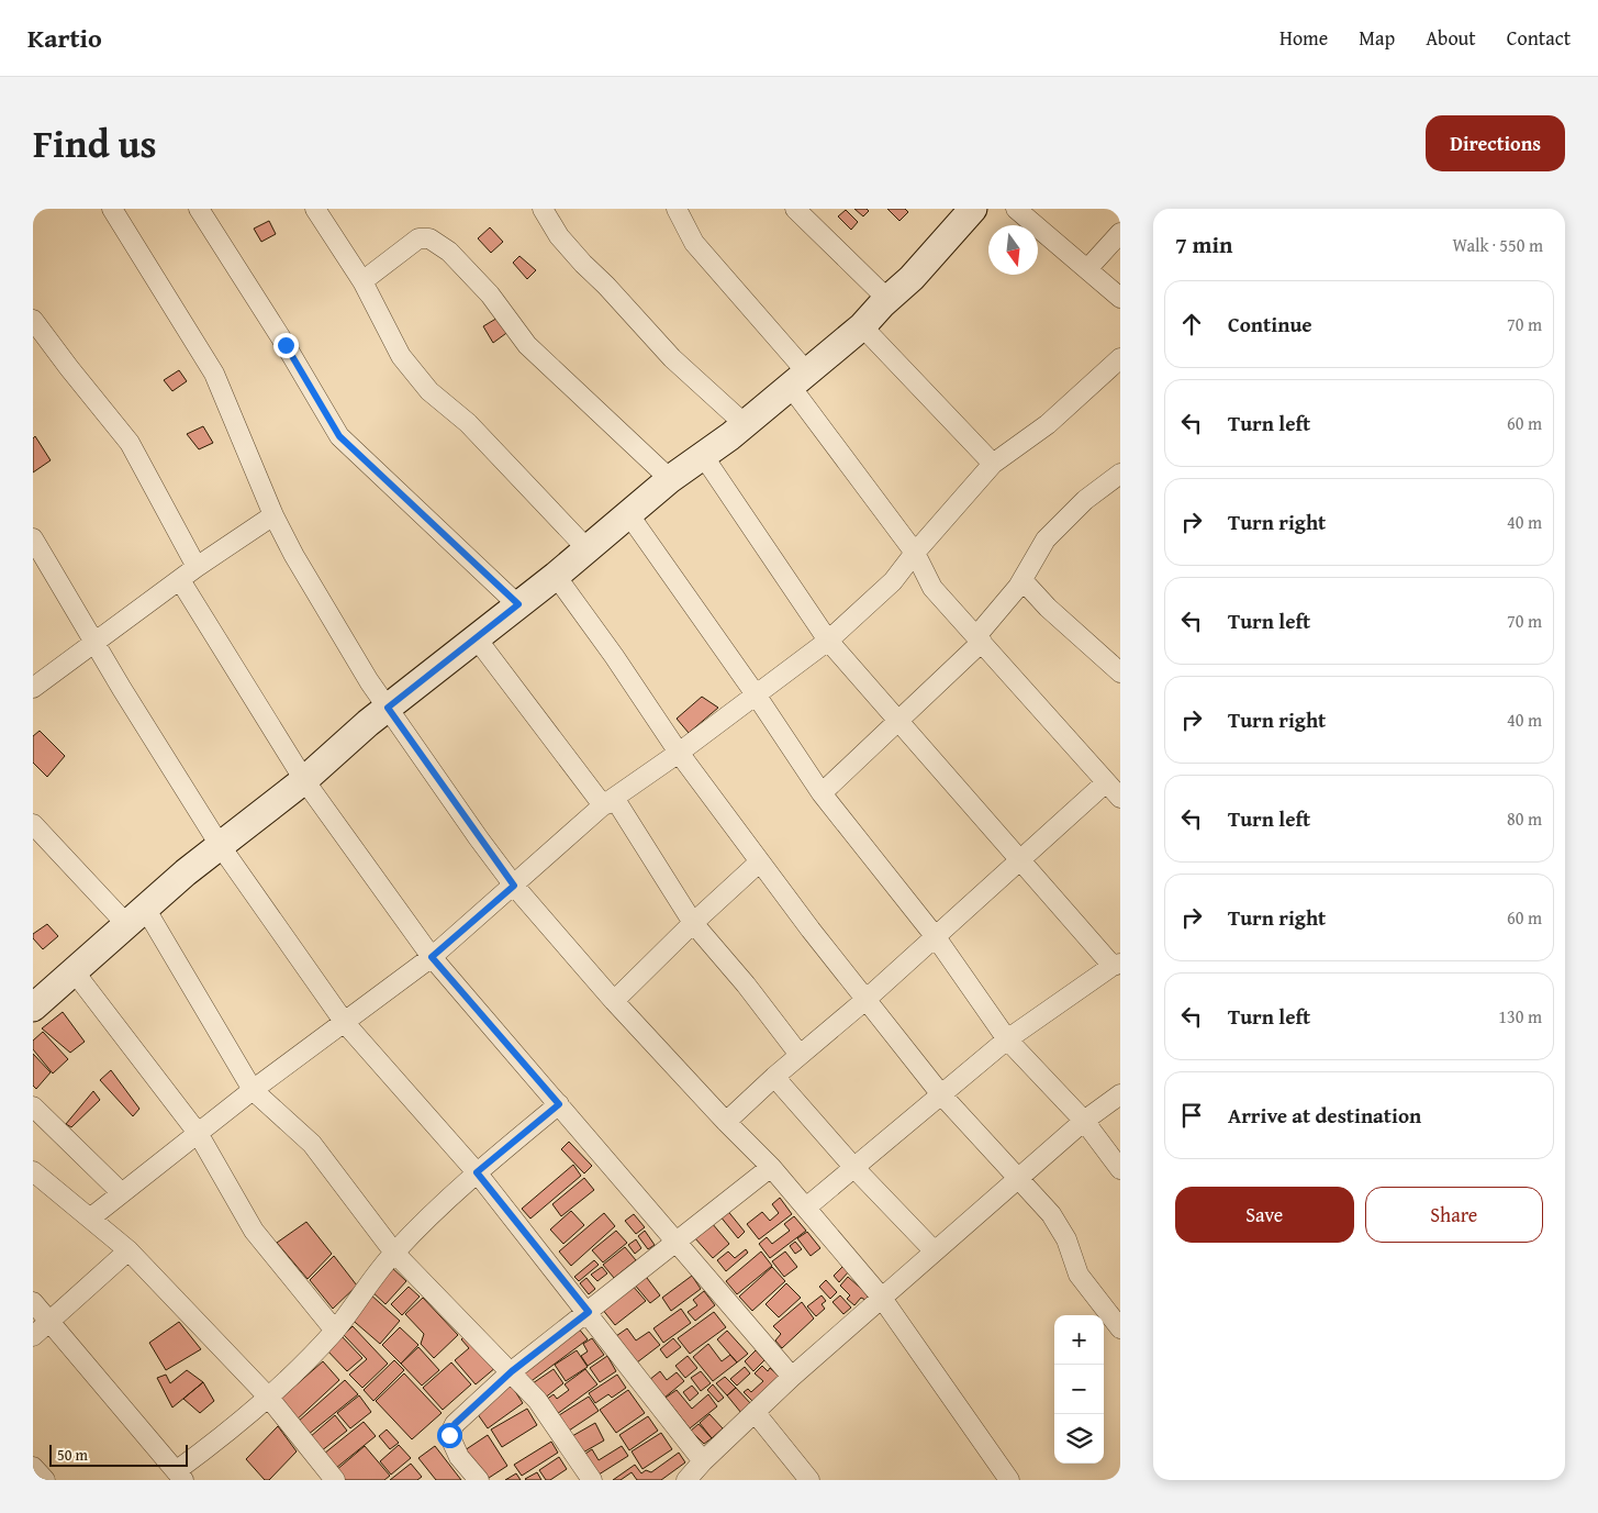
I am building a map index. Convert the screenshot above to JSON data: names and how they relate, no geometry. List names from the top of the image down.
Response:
{
  "scale_bar": "50 m",
  "north": "bottom",
  "page": {
    "header": "Kartio",
    "nav": [
      "Home",
      "Map",
      "About",
      "Contact"
    ],
    "title": "Find us",
    "buttons": [
      "Directions",
      ["Save", "Share"]
    ],
    "heading": ["7 min", "Walk · 550 m"],
    "list": [
      ["Continue", "70 m"],
      ["Turn left", "60 m"],
      ["Turn right", "40 m"],
      ["Turn left", "70 m"],
      ["Turn right", "40 m"],
      ["Turn left", "80 m"],
      ["Turn right", "60 m"],
      ["Turn left", "130 m"],
      "Arrive at destination"
    ],
    "map_buttons": ["+", "−"],
    "scale": "50 m"
  }
}
